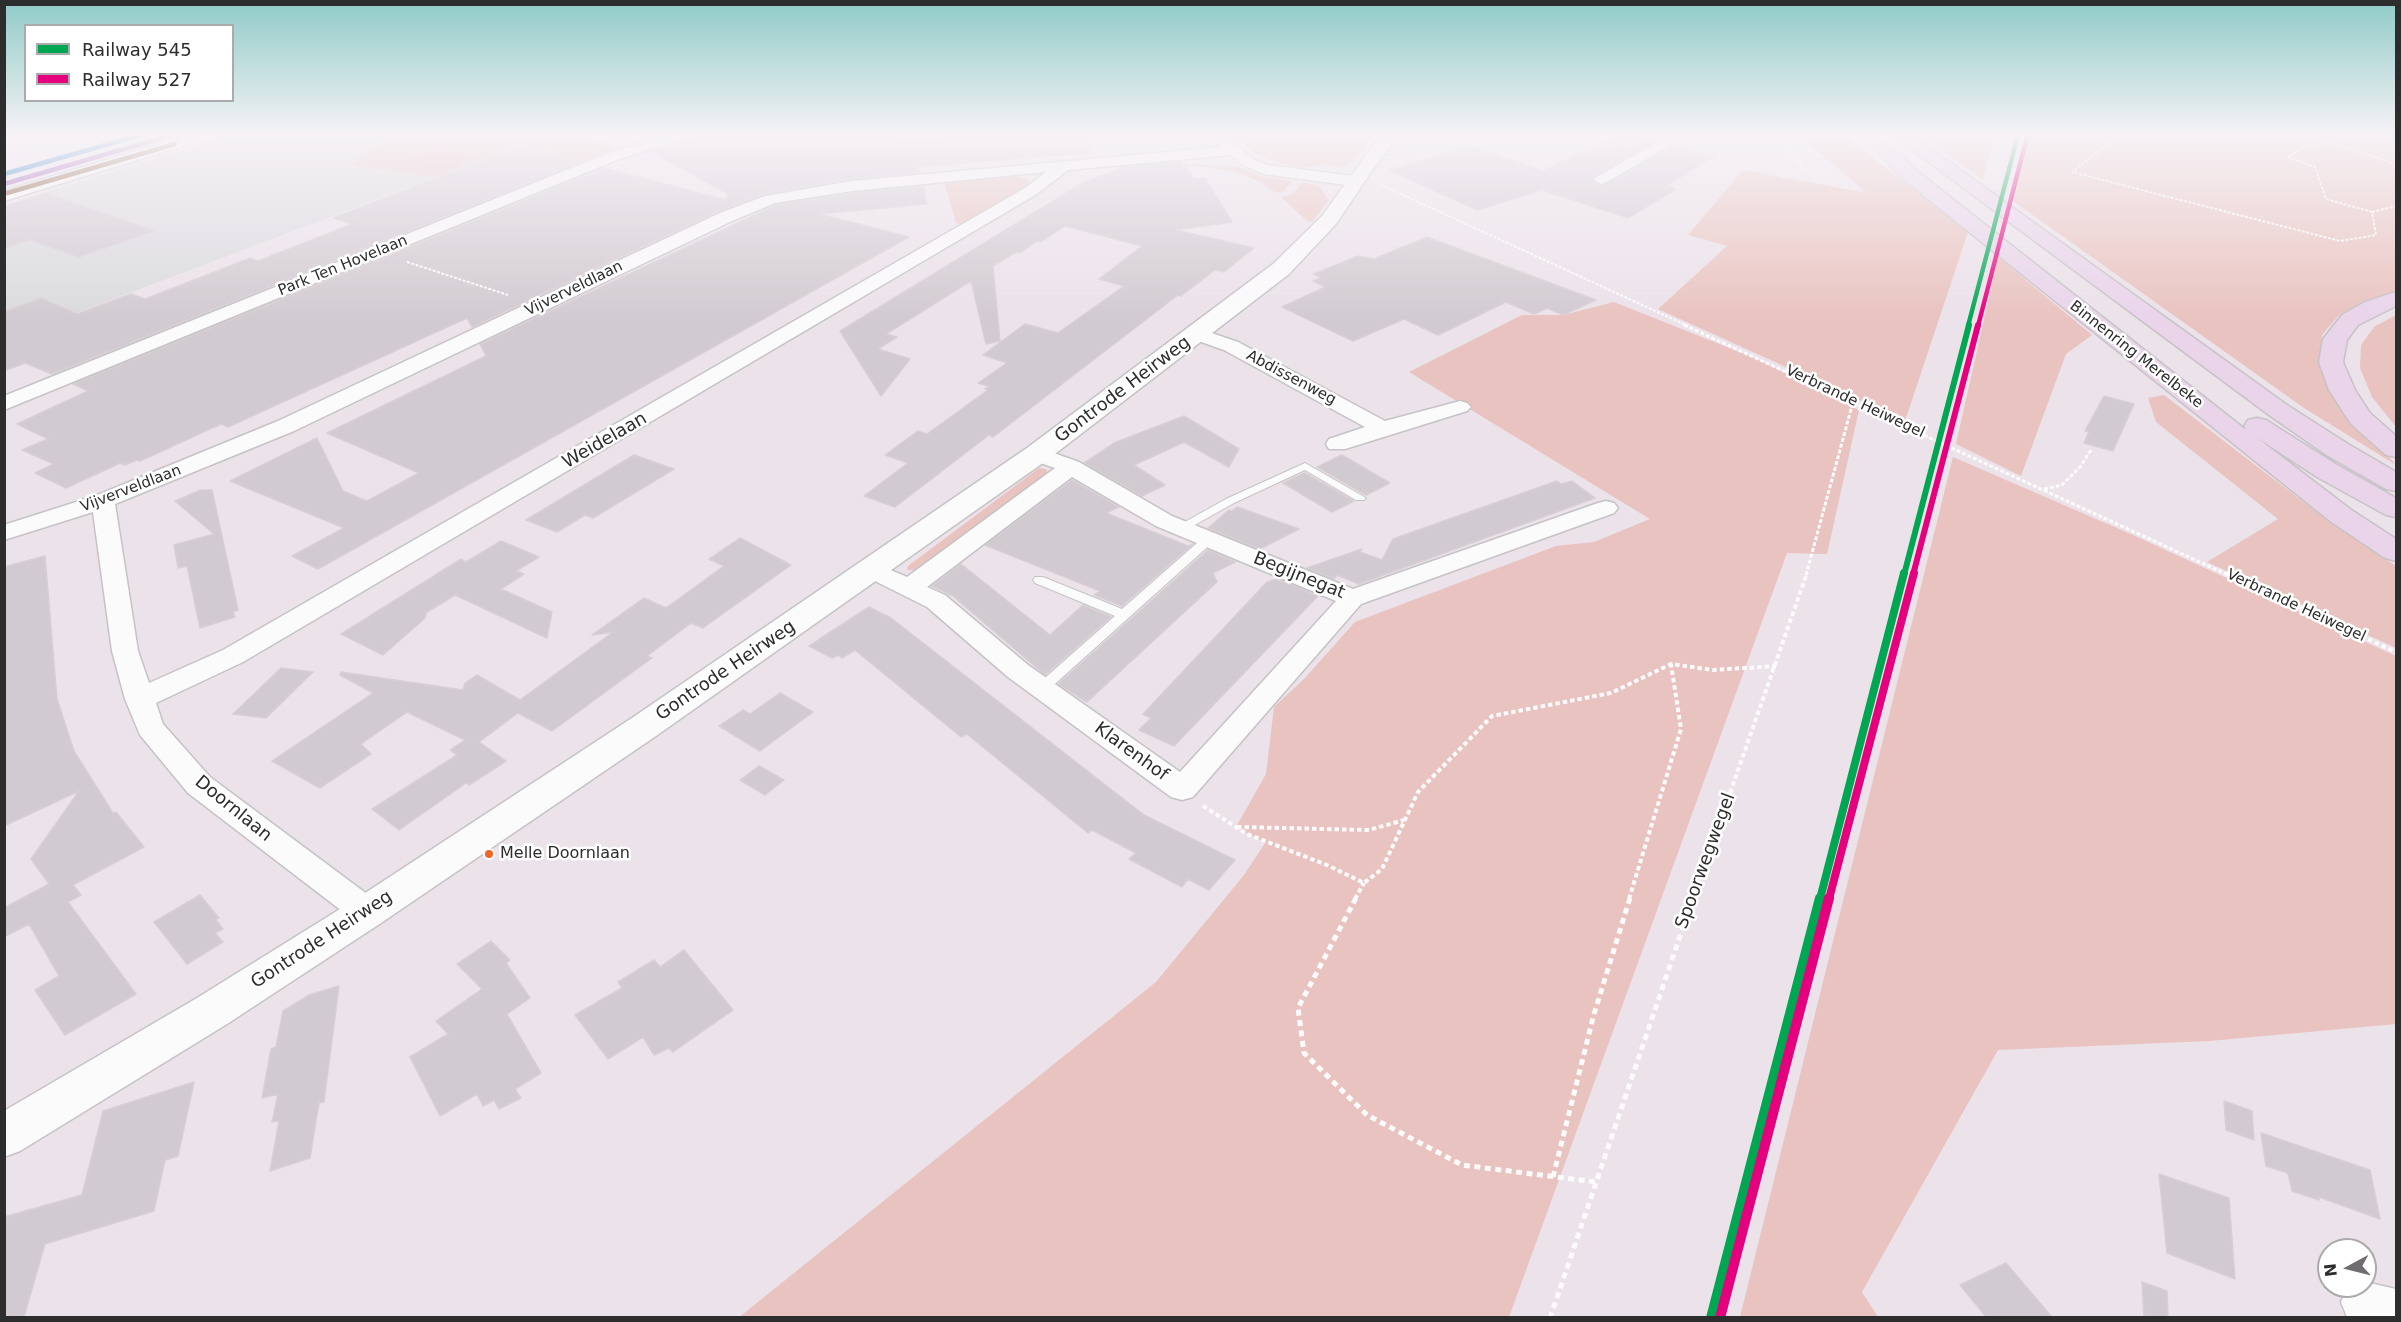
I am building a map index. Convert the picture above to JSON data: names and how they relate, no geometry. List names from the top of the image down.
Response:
{
  "streets": {
    "highway": ["Binnenring Merelbeke"],
    "street": [
      "Park Ten Hovelaan",
      "Vijverveldlaan",
      "Abdissenweg",
      "Gontrode Heirweg",
      "Weidelaan",
      "Begijnegat",
      "Klarenhof",
      "Doornlaan"
    ],
    "path": ["Verbrande Heiwegel", "Spoorwegwegel"]
  },
  "crossings": [
    ["Vijverveldlaan", "Doornlaan"],
    ["Abdissenweg", "Gontrode Heirweg"],
    ["Gontrode Heirweg", "Begijnegat"],
    ["Gontrode Heirweg", "Klarenhof"],
    ["Gontrode Heirweg", "Doornlaan"],
    ["Verbrande Heiwegel", "Spoorwegwegel"],
    ["Weidelaan", "Doornlaan"],
    ["Begijnegat", "Klarenhof"]
  ],
  "places": ["Melle Doornlaan"],
  "lines": ["rail line 545", "rail line 527"],
  "legend": ["Railway 545", "Railway 527"],
  "north": "left"
}
